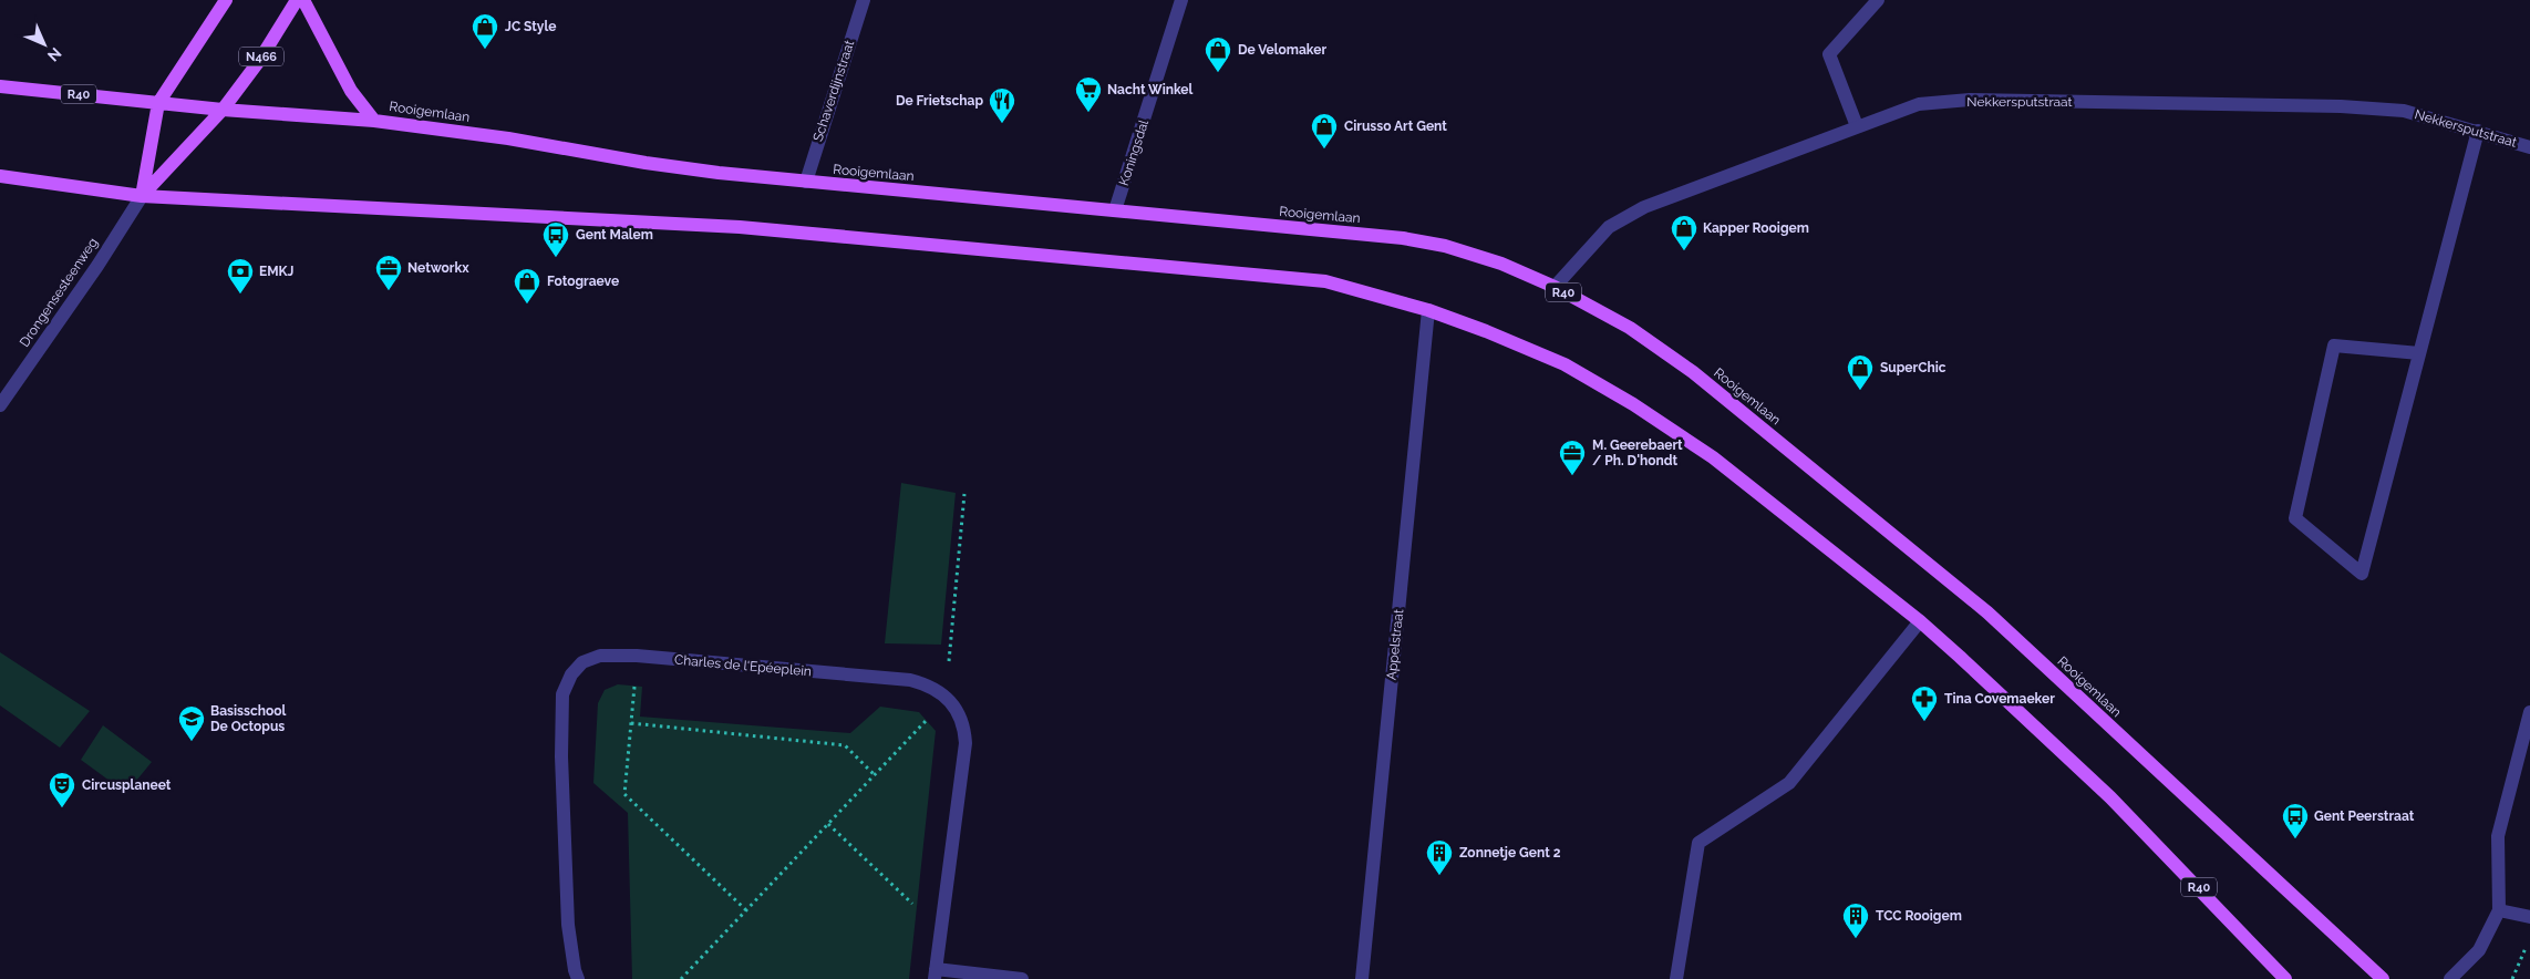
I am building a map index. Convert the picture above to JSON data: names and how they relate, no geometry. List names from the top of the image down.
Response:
{
  "streets": {
    "main road": [
      "N466",
      "R40",
      "Rooigemlaan",
      "Drongensesteenweg"
    ],
    "street": [
      "Schaverdijnstraat",
      "Nekkersputstraat",
      "Koningsdal",
      "Appelstraat",
      "Charles de l'Epéeplein"
    ]
  },
  "crossings": [
    ["Schaverdijnstraat", "Rooigemlaan"],
    ["R40", "Drongensesteenweg"],
    ["R40", "Appelstraat"],
    ["Nekkersputstraat", "Rooigemlaan"],
    ["Rooigemlaan", "Koningsdal"],
    ["Rooigemlaan", "Drongensesteenweg"]
  ],
  "places": {
    "shop": [
      "JC Style",
      "De Velomaker",
      "Cirusso Art Gent",
      "Kapper Rooigem",
      "Fotograeve",
      "SuperChic"
    ],
    "supermarket": ["Nacht Winkel"],
    "restaurant": ["De Frietschap"],
    "bus stop": ["Gent Malem", "Gent Peerstraat"],
    "office": ["Networkx", "M. Geerebaert / Ph. D'hondt"],
    "bank": ["EMKJ"],
    "pharmacy": ["Tina Covemaeker"],
    "school or university": ["Basisschool De Octopus"],
    "theatre": ["Circusplaneet"],
    "building": ["Zonnetje Gent 2", "TCC Rooigem"]
  },
  "north": "bottom right"
}
